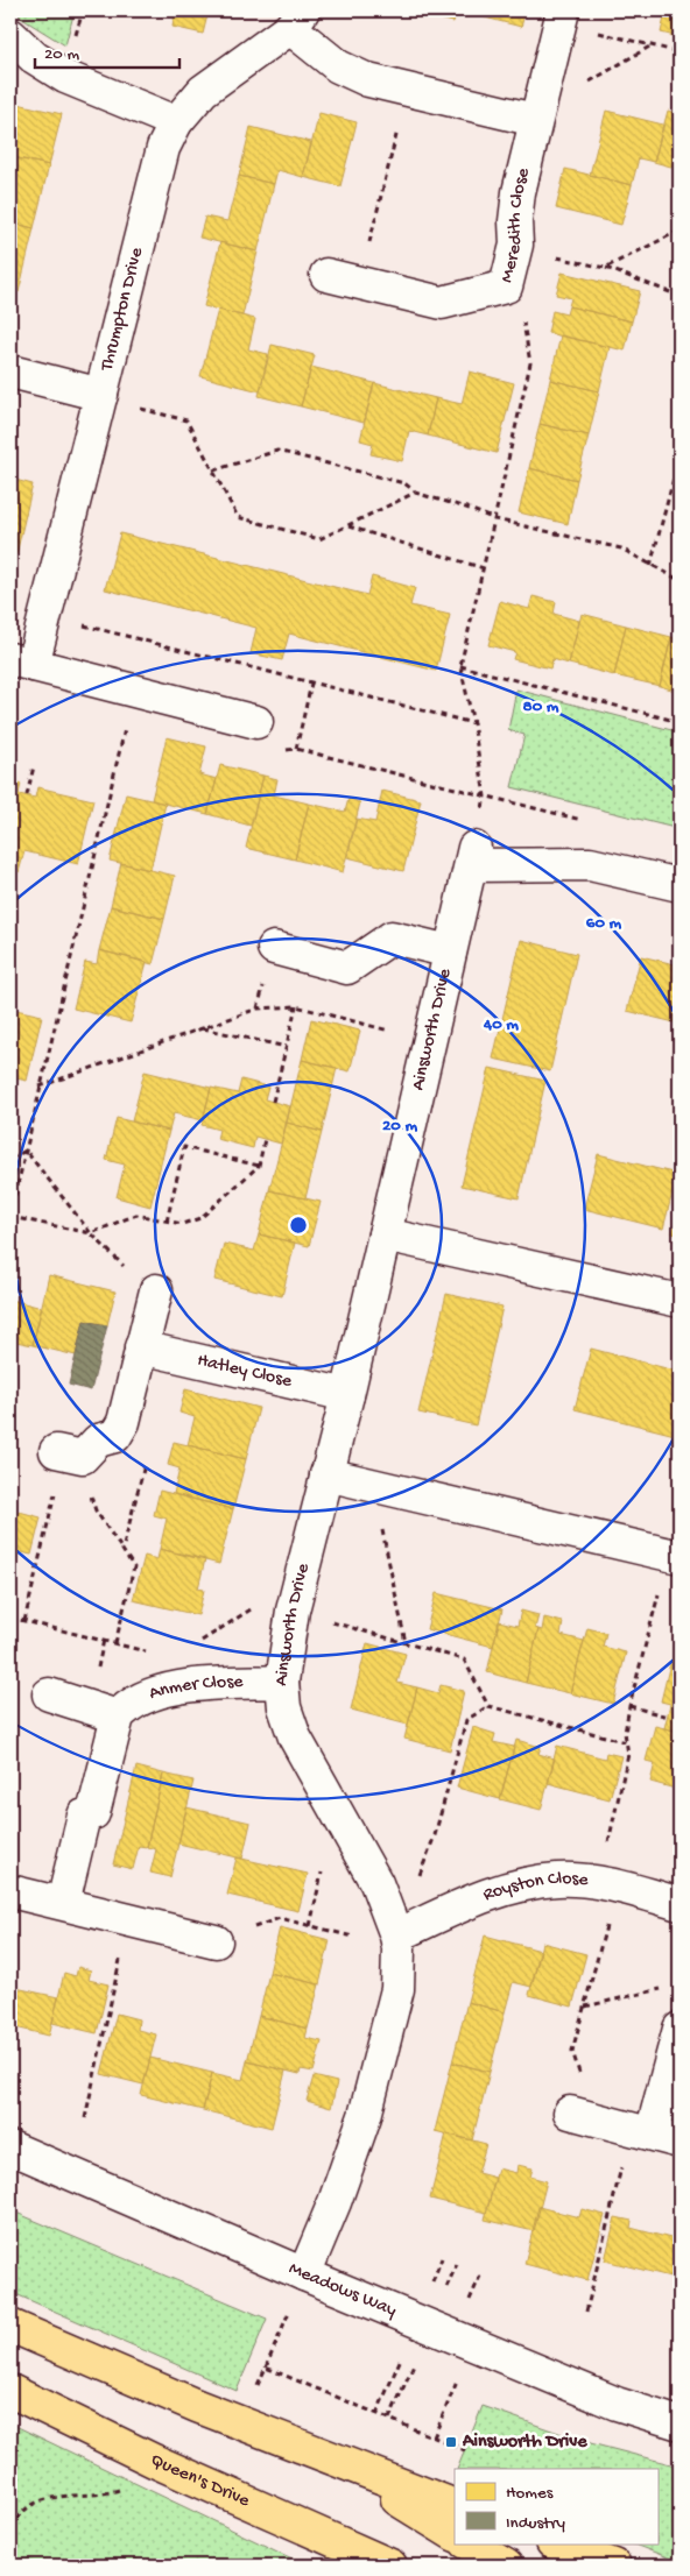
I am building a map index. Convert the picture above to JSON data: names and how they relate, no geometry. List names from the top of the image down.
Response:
{
  "streets": {
    "main road": ["Queen's Drive"],
    "street": [
      "Meredith Close",
      "Thrumpton Drive",
      "Ainsworth Drive",
      "Hatley Close",
      "Anmer Close",
      "Royston Close",
      "Meadows Way"
    ]
  },
  "crossings": [
    ["Ainsworth Drive", "Hatley Close"],
    ["Ainsworth Drive", "Anmer Close"],
    ["Ainsworth Drive", "Royston Close"],
    ["Ainsworth Drive", "Meadows Way"]
  ],
  "places": {
    "transit": ["Ainsworth Drive"]
  },
  "legend": ["Homes", "Industry"],
  "scale_bar": "20 m",
  "rings": [
    "80 m",
    "60 m",
    "40 m",
    "20 m"
  ]
}
